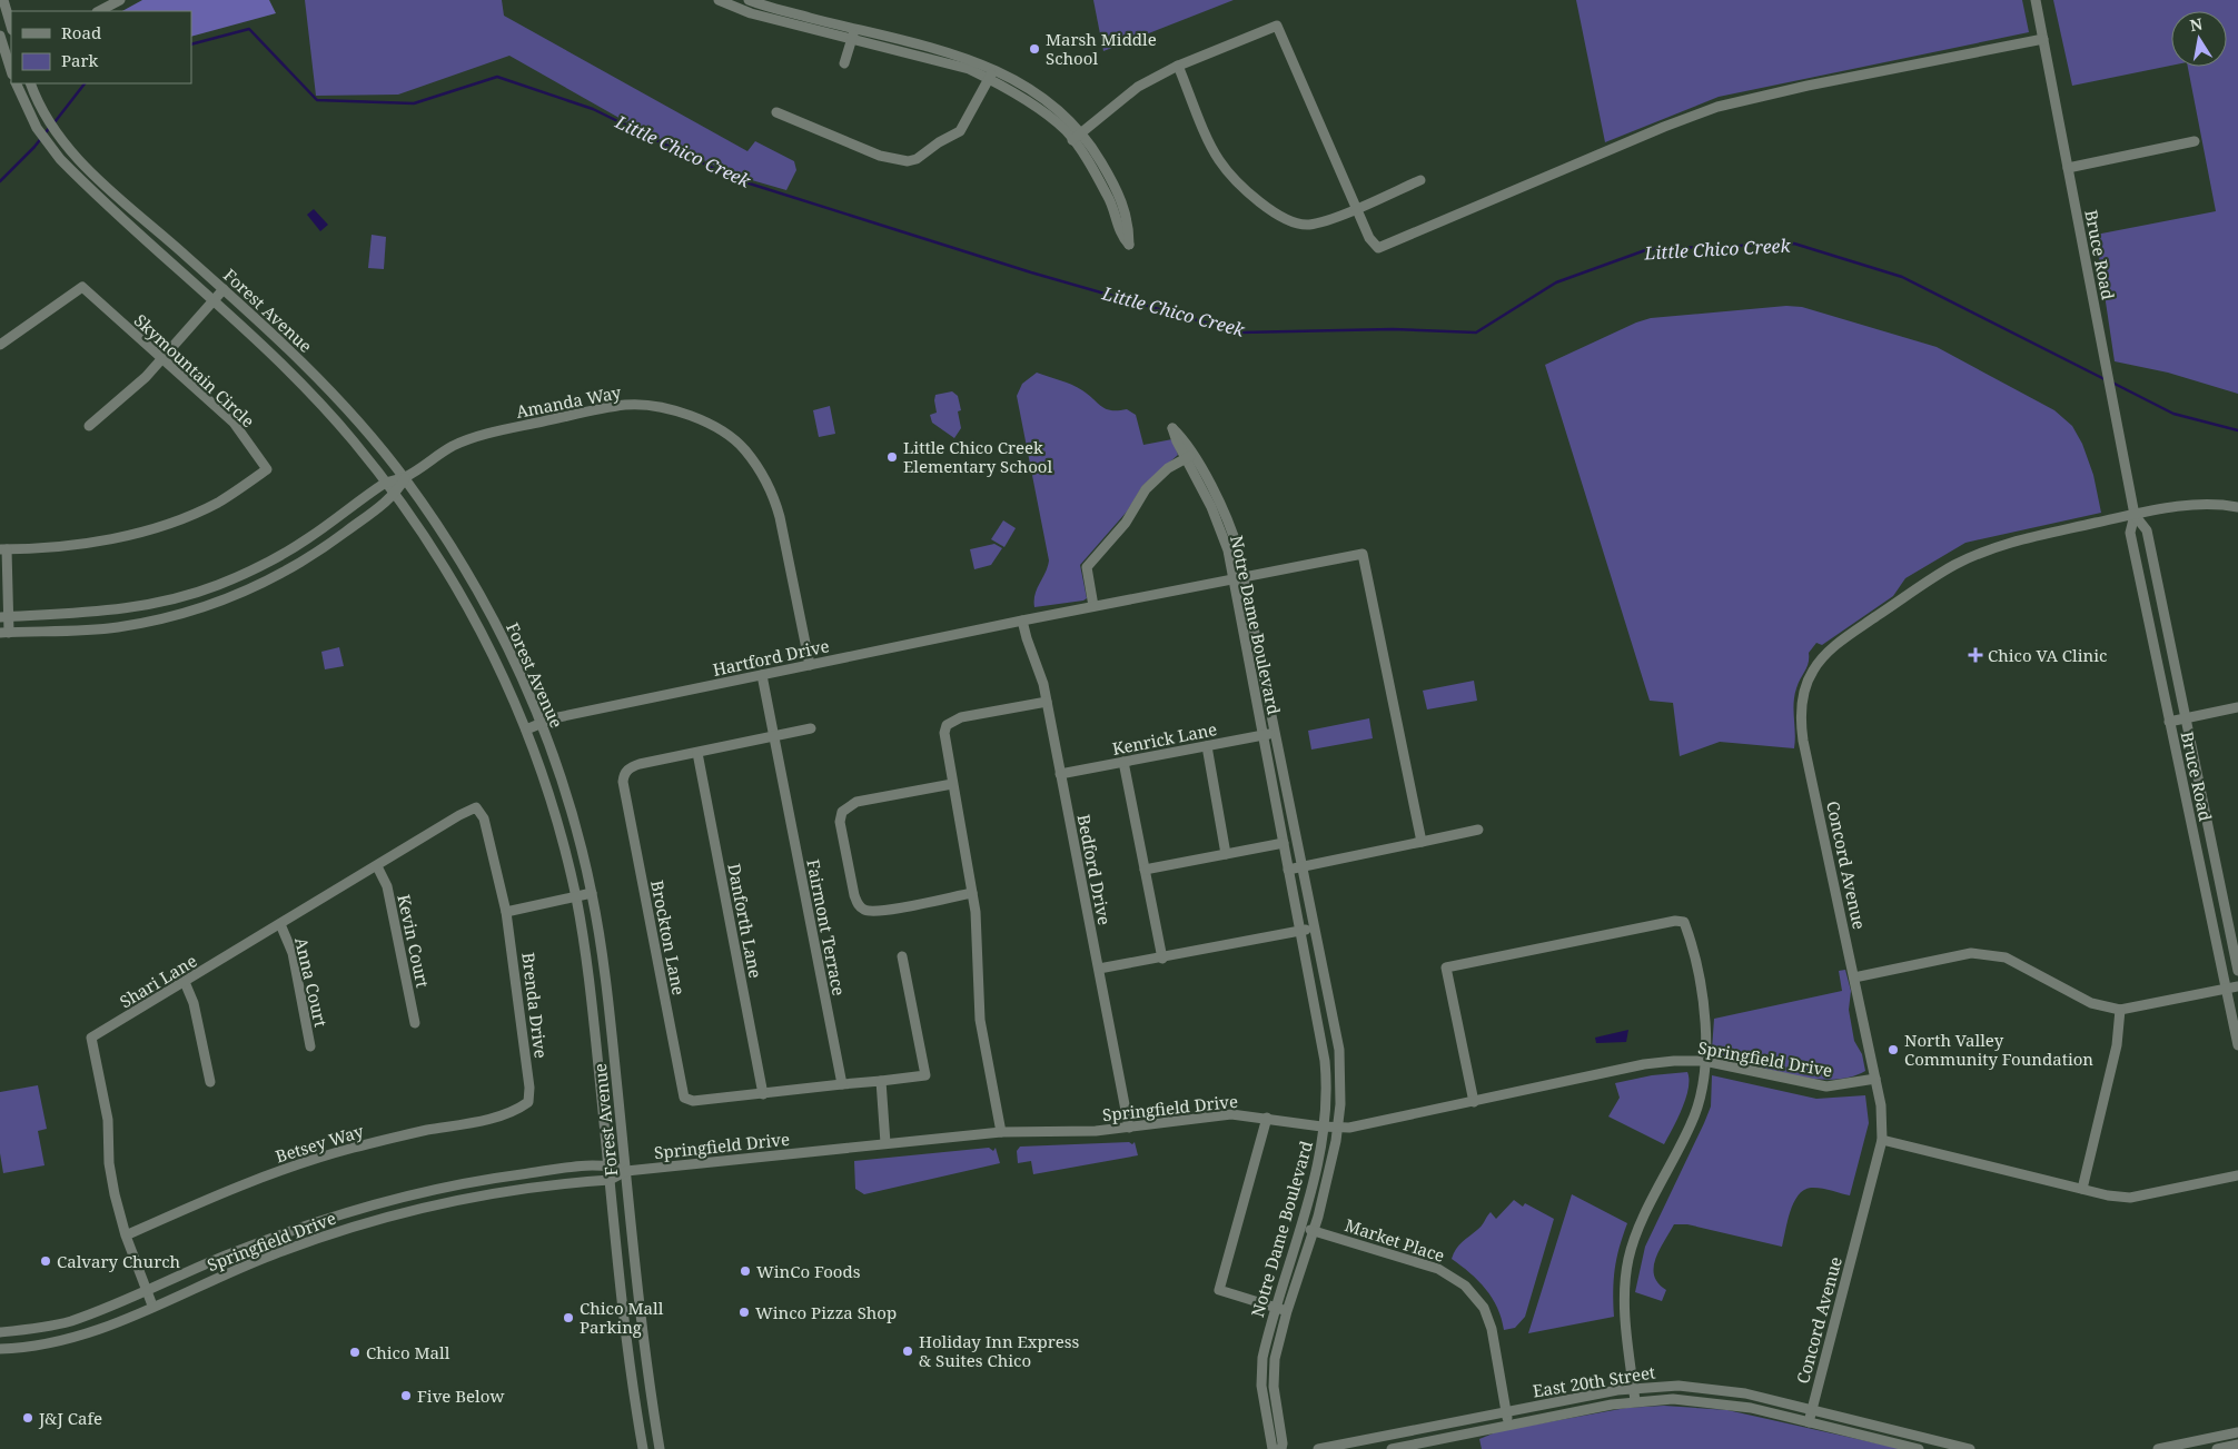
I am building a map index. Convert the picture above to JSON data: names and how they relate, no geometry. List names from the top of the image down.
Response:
{
  "streets": {
    "street": [
      "Bruce Road",
      "Forest Avenue",
      "Skymountain Circle",
      "Amanda Way",
      "Notre Dame Boulevard",
      "Hartford Drive",
      "Kenrick Lane",
      "Concord Avenue",
      "Bedford Drive",
      "Danforth Lane",
      "Fairmont Terrace",
      "Brockton Lane",
      "Kevin Court",
      "Shari Lane",
      "Anna Court",
      "Brenda Drive",
      "Springfield Drive",
      "Betsey Way",
      "Market Place",
      "East 20th Street"
    ]
  },
  "crossings": [
    ["Bruce Road", "Concord Avenue"],
    ["Forest Avenue", "Amanda Way"],
    ["Forest Avenue", "Hartford Drive"],
    ["Forest Avenue", "Springfield Drive"],
    ["Amanda Way", "Hartford Drive"],
    ["Notre Dame Boulevard", "Hartford Drive"],
    ["Notre Dame Boulevard", "Kenrick Lane"],
    ["Notre Dame Boulevard", "Springfield Drive"],
    ["Notre Dame Boulevard", "Market Place"],
    ["Hartford Drive", "Bedford Drive"],
    ["Hartford Drive", "Fairmont Terrace"],
    ["Kenrick Lane", "Bedford Drive"],
    ["Concord Avenue", "Springfield Drive"],
    ["Concord Avenue", "East 20th Street"],
    ["Bedford Drive", "Springfield Drive"],
    ["Danforth Lane", "Brockton Lane"],
    ["Kevin Court", "Shari Lane"],
    ["Shari Lane", "Anna Court"],
    ["Shari Lane", "Brenda Drive"],
    ["Shari Lane", "Springfield Drive"],
    ["Shari Lane", "Betsey Way"],
    ["Brenda Drive", "Betsey Way"],
    ["Market Place", "East 20th Street"]
  ],
  "water": ["Little Chico Creek"],
  "places": {
    "other": [
      "Marsh Middle School",
      "Little Chico Creek Elementary School",
      "North Valley Community Foundation",
      "Calvary Church",
      "WinCo Foods",
      "Winco Pizza Shop",
      "Chico Mall Parking",
      "Holiday Inn Express & Suites Chico",
      "Chico Mall",
      "Five Below",
      "J&J Cafe"
    ],
    "health": ["Chico VA Clinic"]
  },
  "legend": ["Road", "Park"],
  "north": "top"
}
